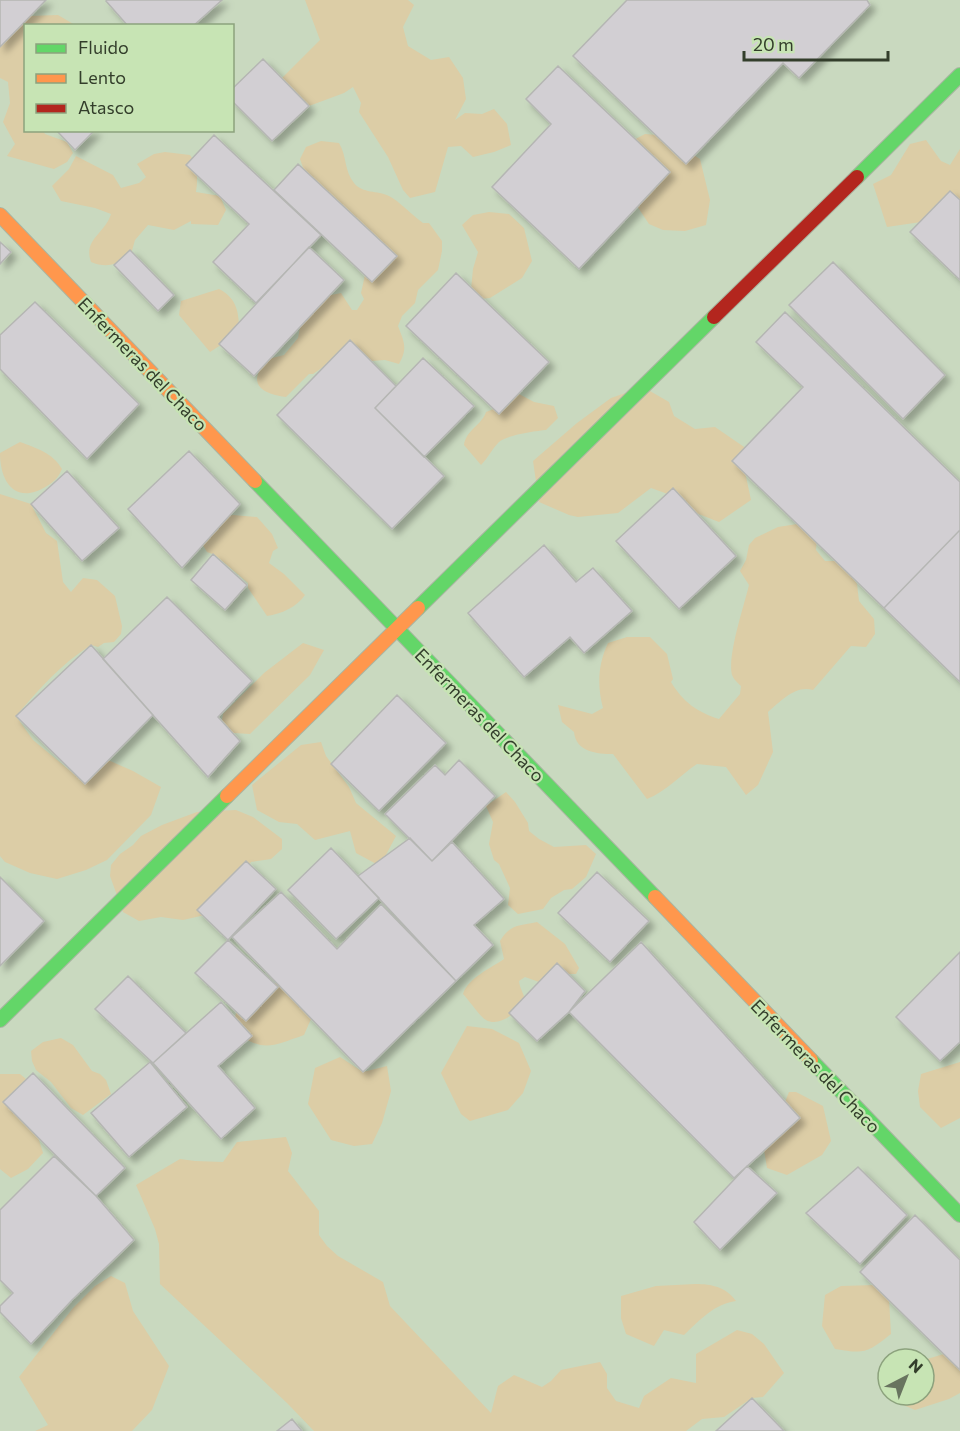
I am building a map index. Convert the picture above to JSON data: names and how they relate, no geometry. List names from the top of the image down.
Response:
{
  "streets": {
    "main road": ["Enfermeras del Chaco"]
  },
  "legend": ["Fluido", "Lento", "Atasco"],
  "scale_bar": "20 m",
  "north": "top right"
}
